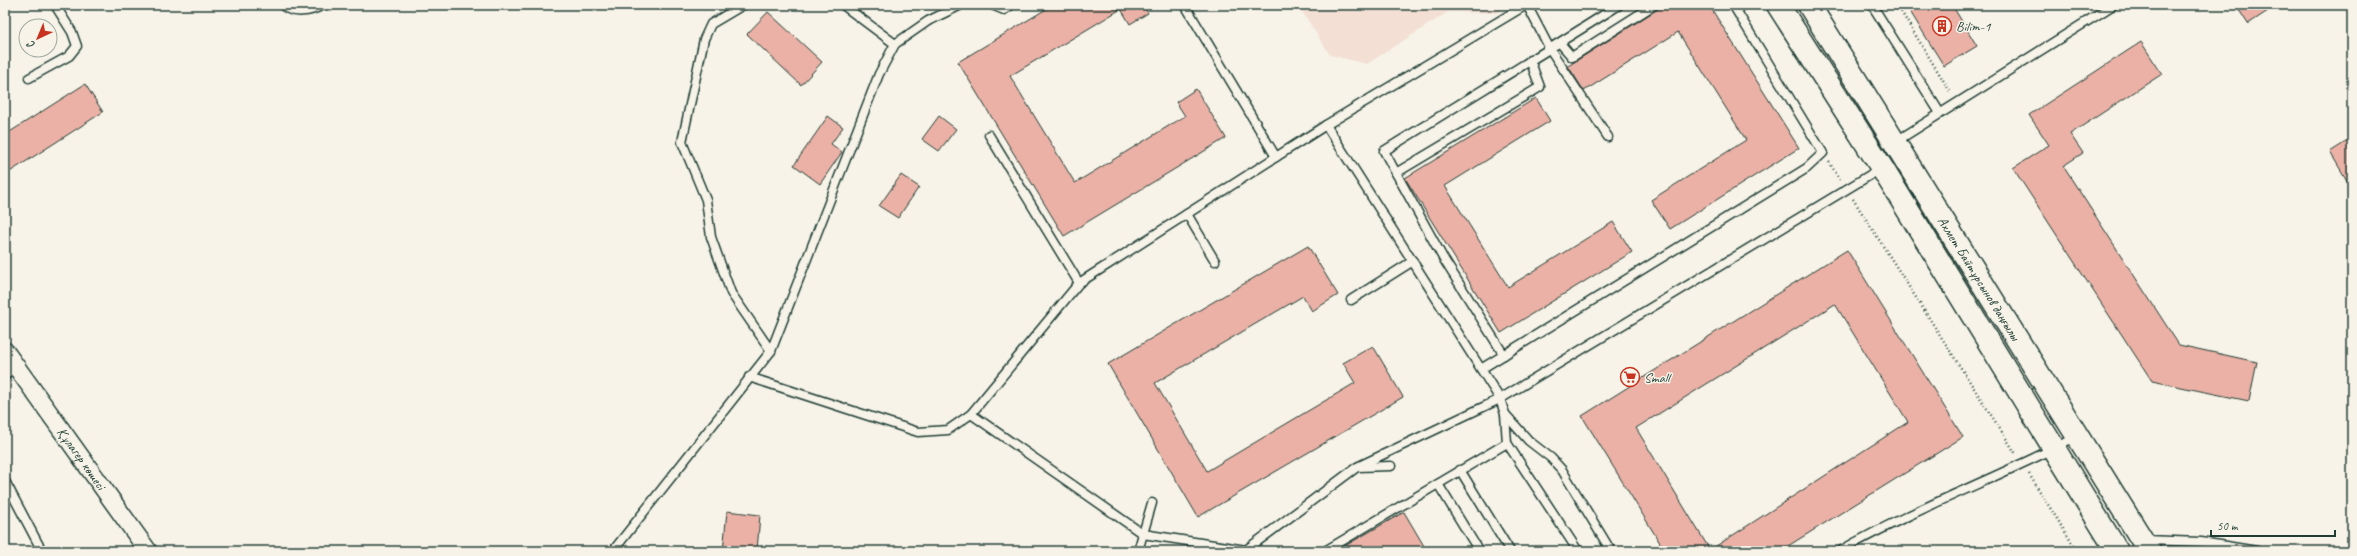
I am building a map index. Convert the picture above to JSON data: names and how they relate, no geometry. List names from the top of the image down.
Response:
{
  "streets": {
    "street": ["Ахмет Байтұрсынов даңғылы", "Құлагер көшесі"]
  },
  "places": {
    "building": ["Bilim-1"],
    "supermarket": ["Small"]
  },
  "scale_bar": "50 m",
  "north": "bottom left"
}
